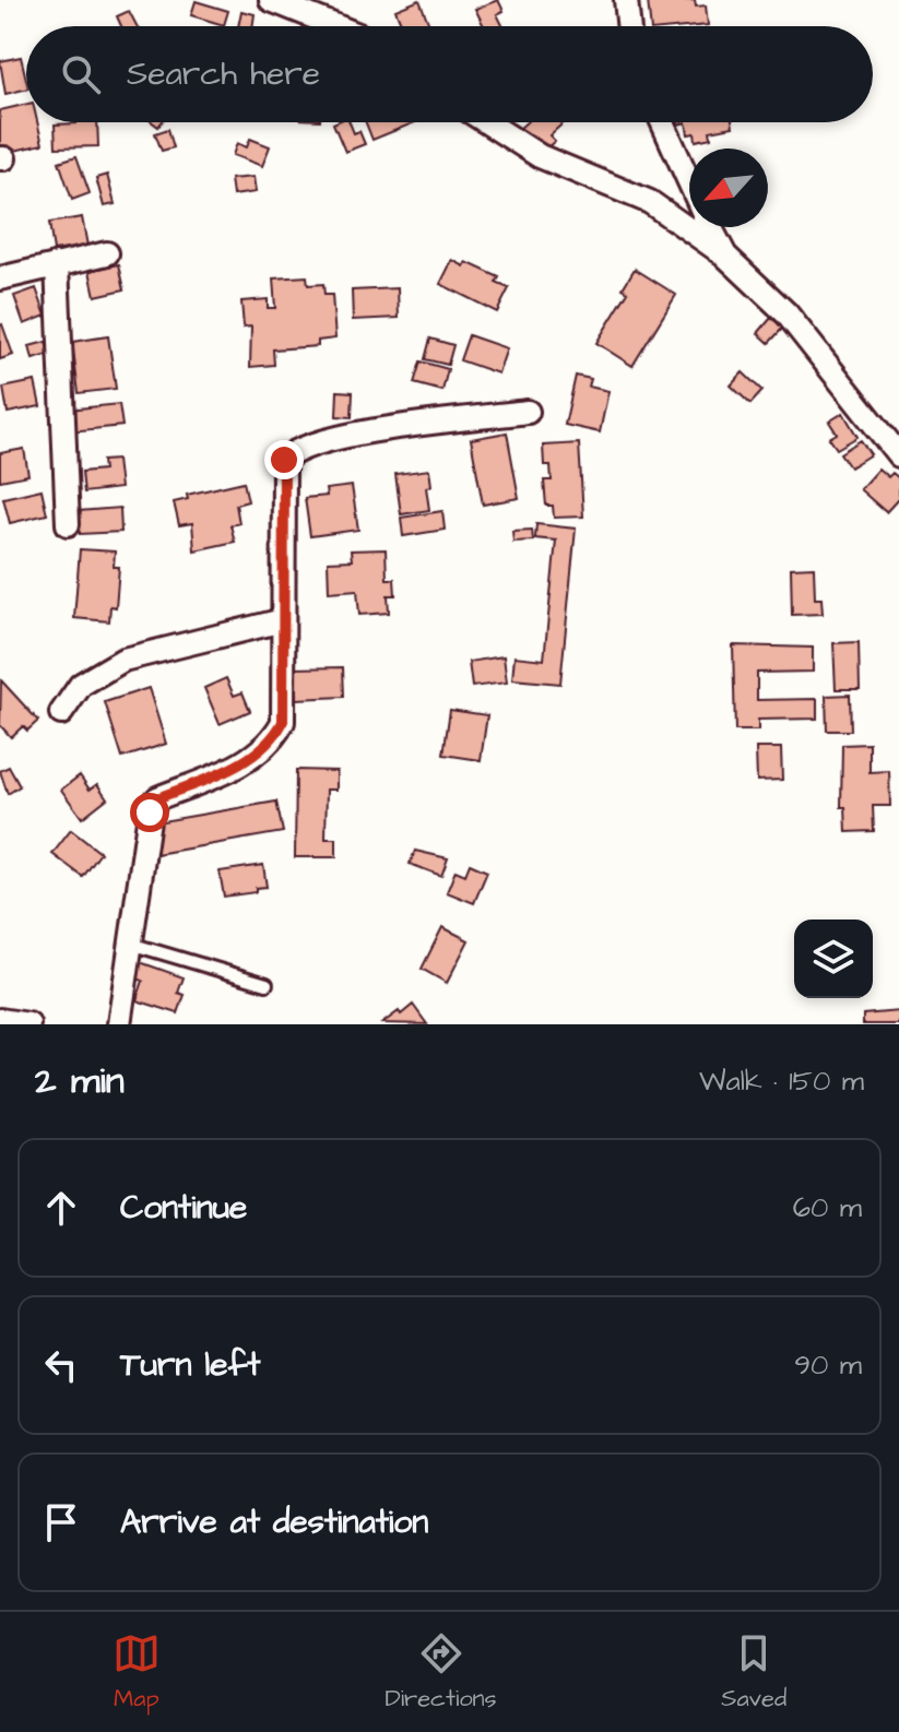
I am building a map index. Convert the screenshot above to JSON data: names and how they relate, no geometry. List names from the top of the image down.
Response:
{
  "north": "bottom left",
  "page": {
    "search": "Search here",
    "heading": ["2 min", "Walk · 150 m"],
    "list": [
      ["Continue", "60 m"],
      ["Turn left", "90 m"],
      "Arrive at destination"
    ],
    "nav": ["Map", "Directions", "Saved"]
  }
}
